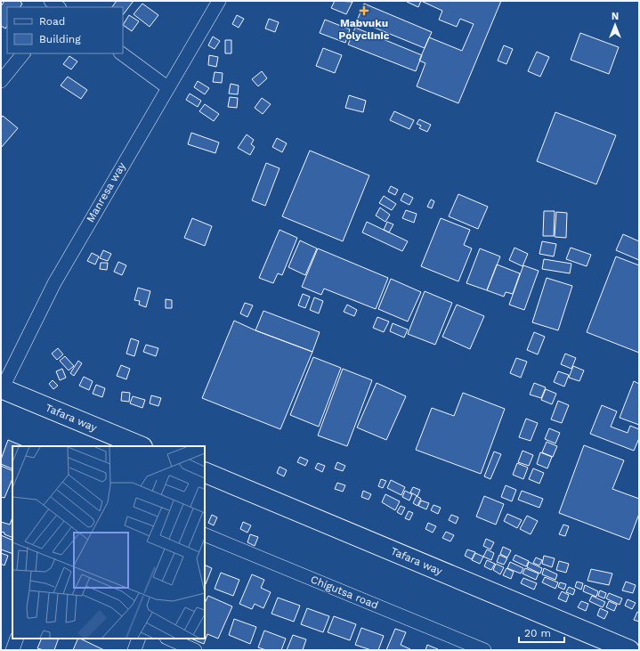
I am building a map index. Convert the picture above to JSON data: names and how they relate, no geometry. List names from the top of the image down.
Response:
{
  "streets": {
    "street": ["Manresa way", "Tafara way", "Chigutsa road"]
  },
  "crossings": [
    ["Manresa way", "Tafara way"]
  ],
  "places": {
    "health": ["Mabvuku Polyclinic"]
  },
  "legend": ["Road", "Building"],
  "scale_bar": "20 m",
  "north": "top"
}
